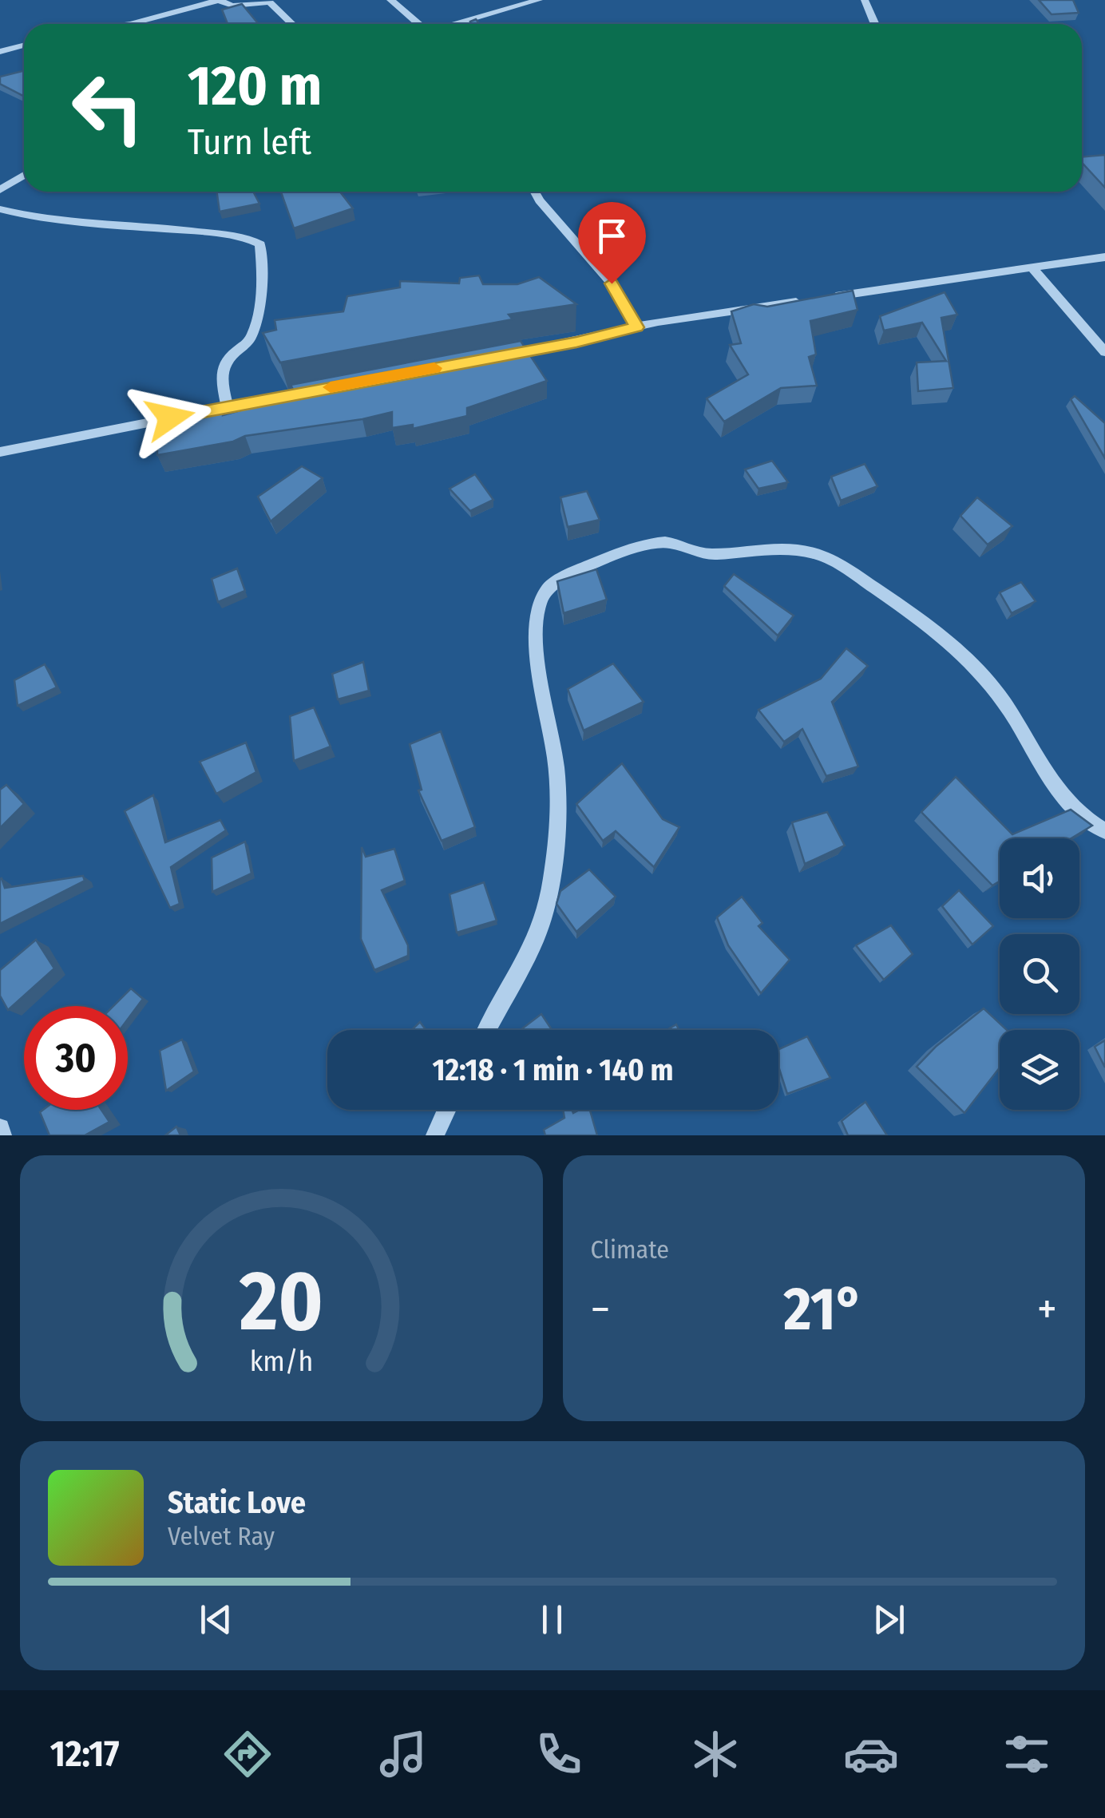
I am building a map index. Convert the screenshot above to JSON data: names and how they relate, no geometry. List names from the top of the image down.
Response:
{
  "page": {
    "turn": ["120 m", "Turn left"],
    "limit": "30",
    "trip": "12:18 · 1 min · 140 m",
    "tile": "Climate",
    "heat": ["−", "21°", "+"],
    "song": ["Static Love", "Velvet Ray"],
    "tabs": "12:17",
    "gauge": ["20", "km/h"]
  }
}
